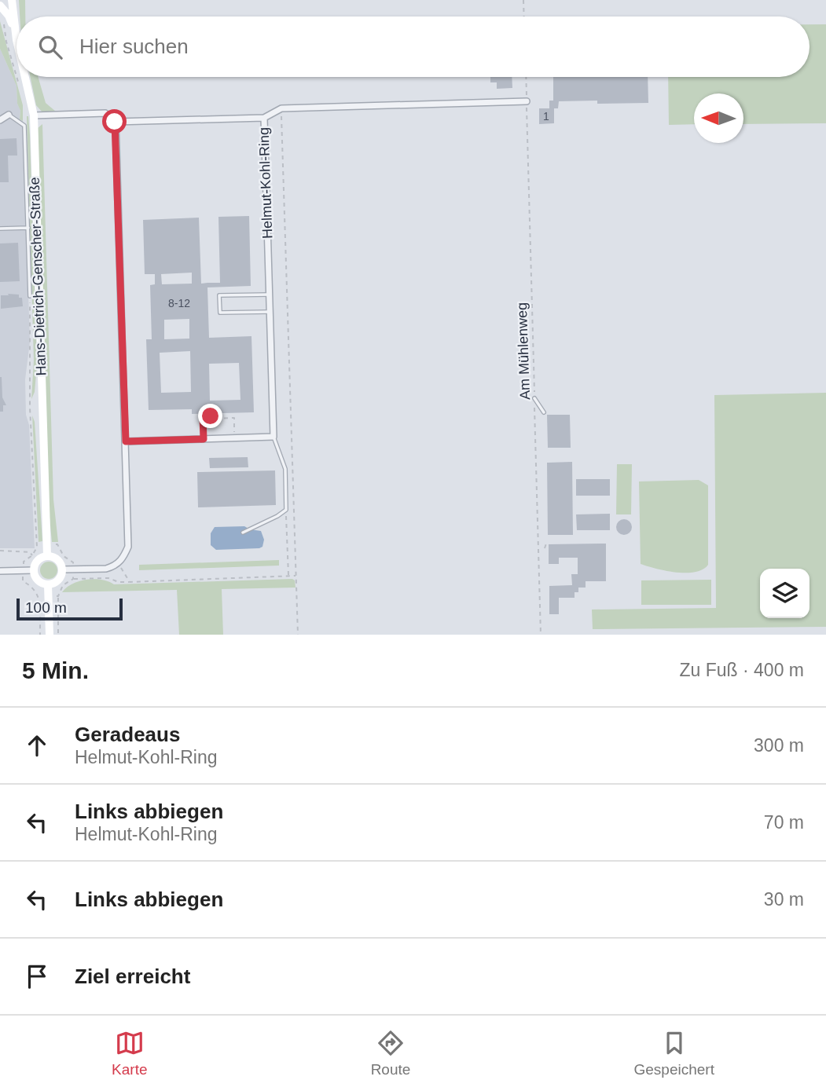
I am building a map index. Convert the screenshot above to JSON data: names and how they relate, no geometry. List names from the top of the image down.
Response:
{
  "streets": {
    "street": ["Helmut-Kohl-Ring", "Hans-Dietrich-Genscher-Straße"],
    "path": ["Am Mühlenweg"]
  },
  "house_numbers": ["1", "8-12"],
  "scale_bar": "100 m",
  "north": "left",
  "page": {
    "search": "Hier suchen",
    "scale": "100 m",
    "heading": ["5 Min.", "Zu Fuß · 400 m"],
    "list": [
      ["Geradeaus", "Helmut-Kohl-Ring", "300 m"],
      ["Links abbiegen", "Helmut-Kohl-Ring", "70 m"],
      ["Links abbiegen", "30 m"],
      "Ziel erreicht"
    ],
    "nav": ["Karte", "Route", "Gespeichert"]
  }
}
